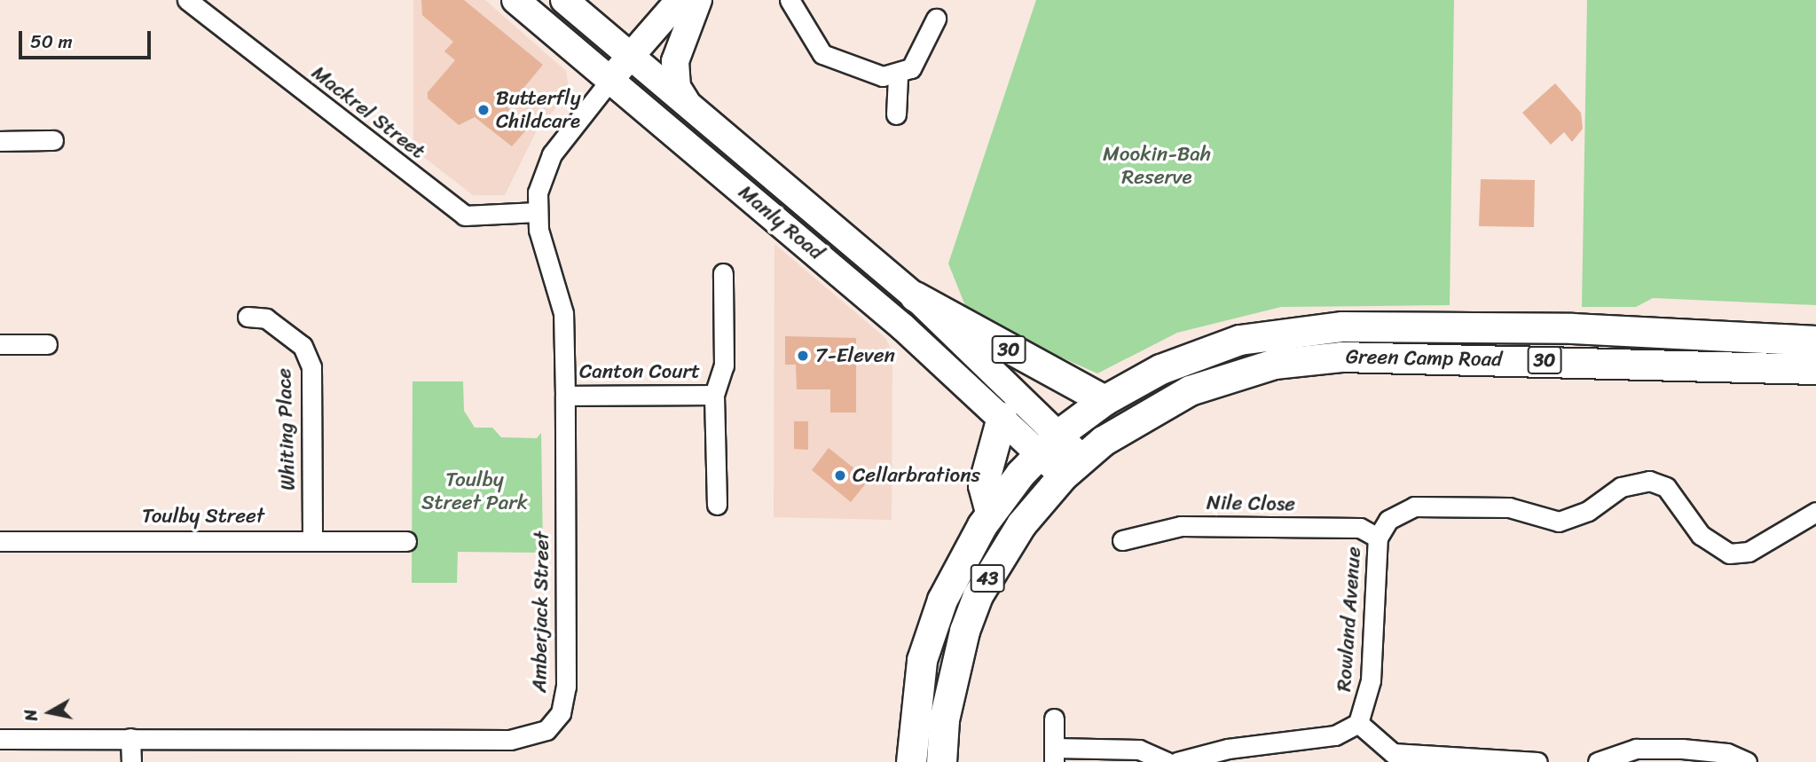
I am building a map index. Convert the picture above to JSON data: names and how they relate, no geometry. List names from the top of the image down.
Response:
{
  "streets": {
    "main road": [
      "Manly Road",
      "30",
      "Green Camp Road",
      "43"
    ],
    "street": [
      "Mackrel Street",
      "Canton Court",
      "Whiting Place",
      "Nile Close",
      "Toulby Street",
      "Amberjack Street",
      "Rowland Avenue"
    ]
  },
  "crossings": [
    ["Mackrel Street", "Amberjack Street"],
    ["Manly Road", "30"],
    ["Manly Road", "Green Camp Road"],
    ["Manly Road", "43"],
    ["Manly Road", "Amberjack Street"],
    ["30", "Green Camp Road"],
    ["30", "43"],
    ["Green Camp Road", "43"],
    ["Canton Court", "Amberjack Street"],
    ["Whiting Place", "Toulby Street"],
    ["Nile Close", "Rowland Avenue"]
  ],
  "parks": ["Mookin-Bah Reserve", "Toulby Street Park"],
  "places": ["Butterfly Childcare", "7-Eleven", "Cellarbrations"],
  "scale_bar": "50 m",
  "north": "left"
}
